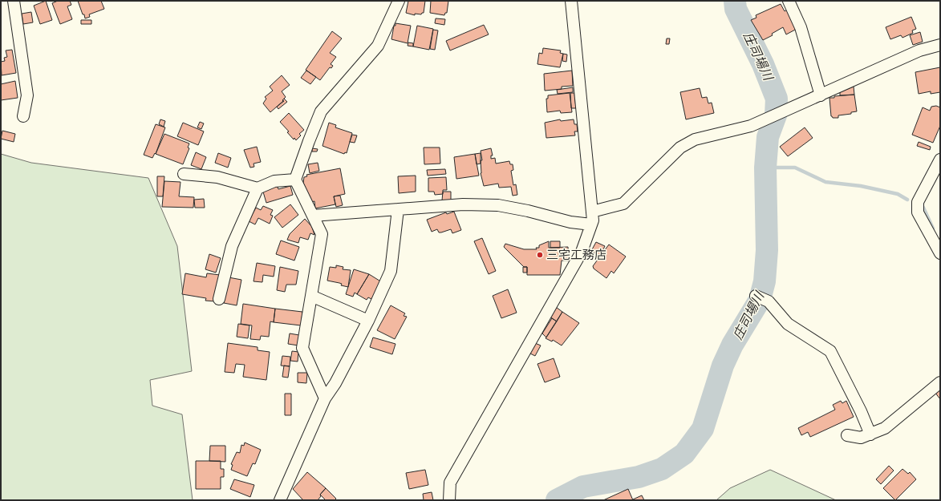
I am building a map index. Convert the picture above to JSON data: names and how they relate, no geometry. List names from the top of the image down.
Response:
{
  "water": ["庄司場川"],
  "places": ["三宅工務店"]
}
